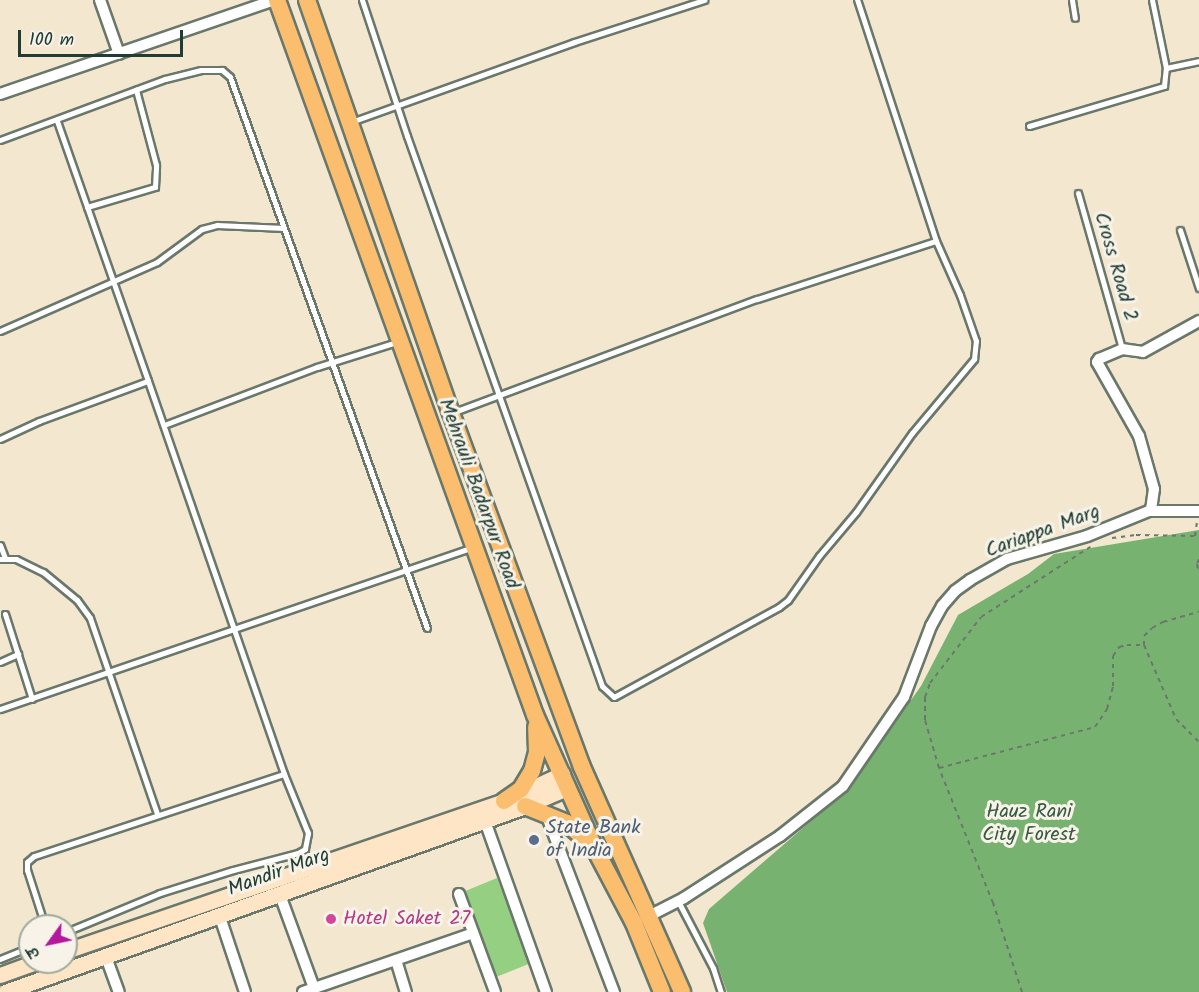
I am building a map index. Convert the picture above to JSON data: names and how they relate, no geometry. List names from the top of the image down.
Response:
{
  "streets": {
    "main road": ["Mehrauli Badarpur Road", "Mandir Marg"],
    "street": ["Cariappa Marg"],
    "lane": ["Cross Road 2"]
  },
  "crossings": [
    ["Mehrauli Badarpur Road", "Cariappa Marg"],
    ["Mehrauli Badarpur Road", "Mandir Marg"]
  ],
  "parks": ["Hauz Rani City Forest"],
  "places": ["State Bank of India", "Hotel Saket 27"],
  "scale_bar": "100 m",
  "north": "bottom left"
}
